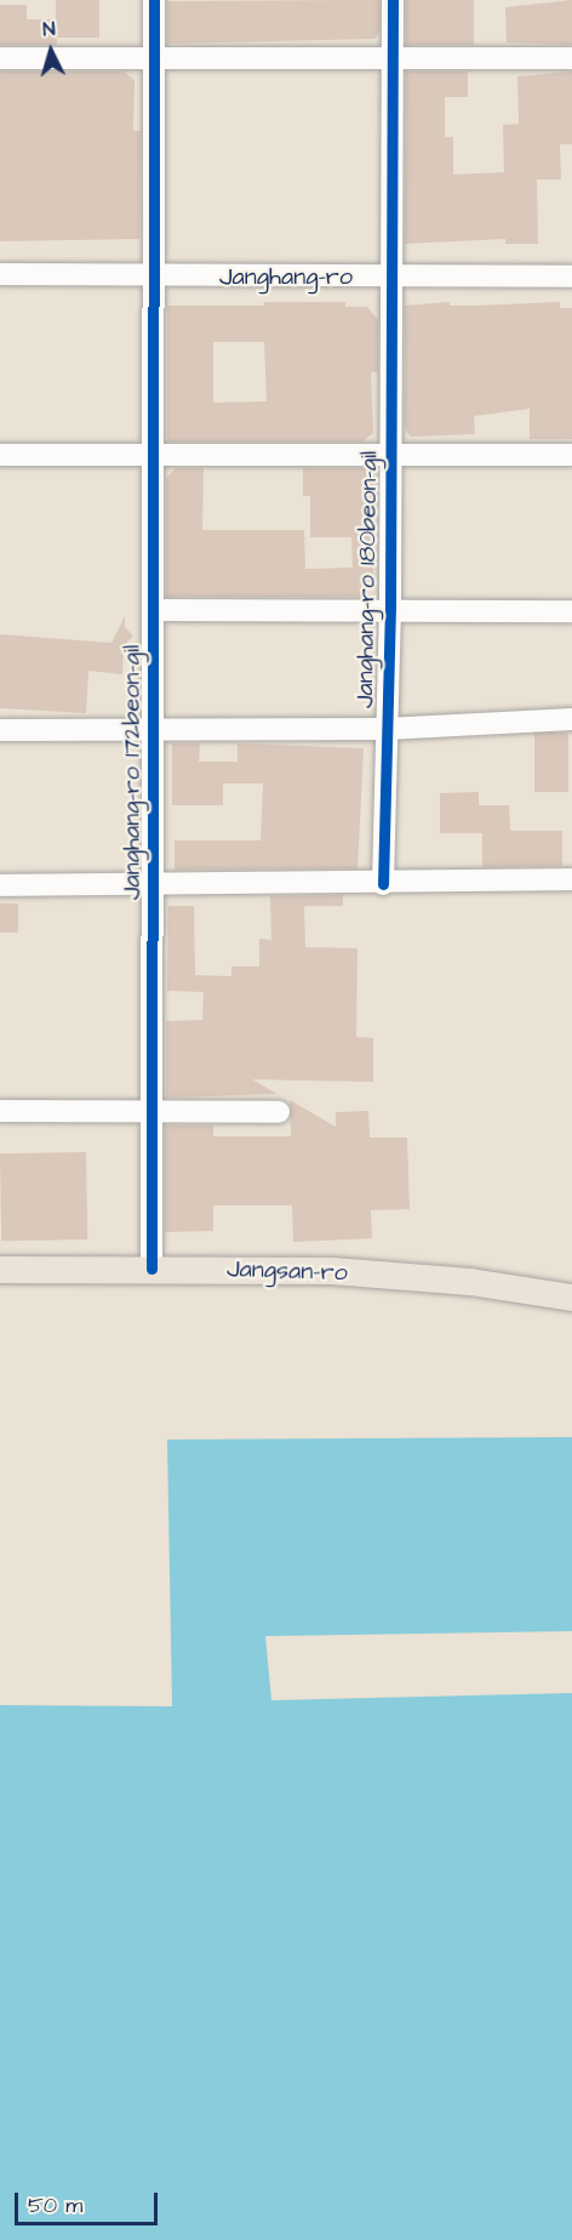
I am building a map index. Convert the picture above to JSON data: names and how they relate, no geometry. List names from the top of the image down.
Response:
{
  "streets": {
    "main road": ["Jangsan-ro"],
    "street": ["Janghang-ro", "Janghang-ro 180beon-gil", "Janghang-ro 172beon-gil"]
  },
  "crossings": [
    ["Janghang-ro", "Janghang-ro 180beon-gil"],
    ["Janghang-ro", "Janghang-ro 172beon-gil"],
    ["Janghang-ro 172beon-gil", "Jangsan-ro"]
  ],
  "scale_bar": "50 m",
  "north": "top"
}
